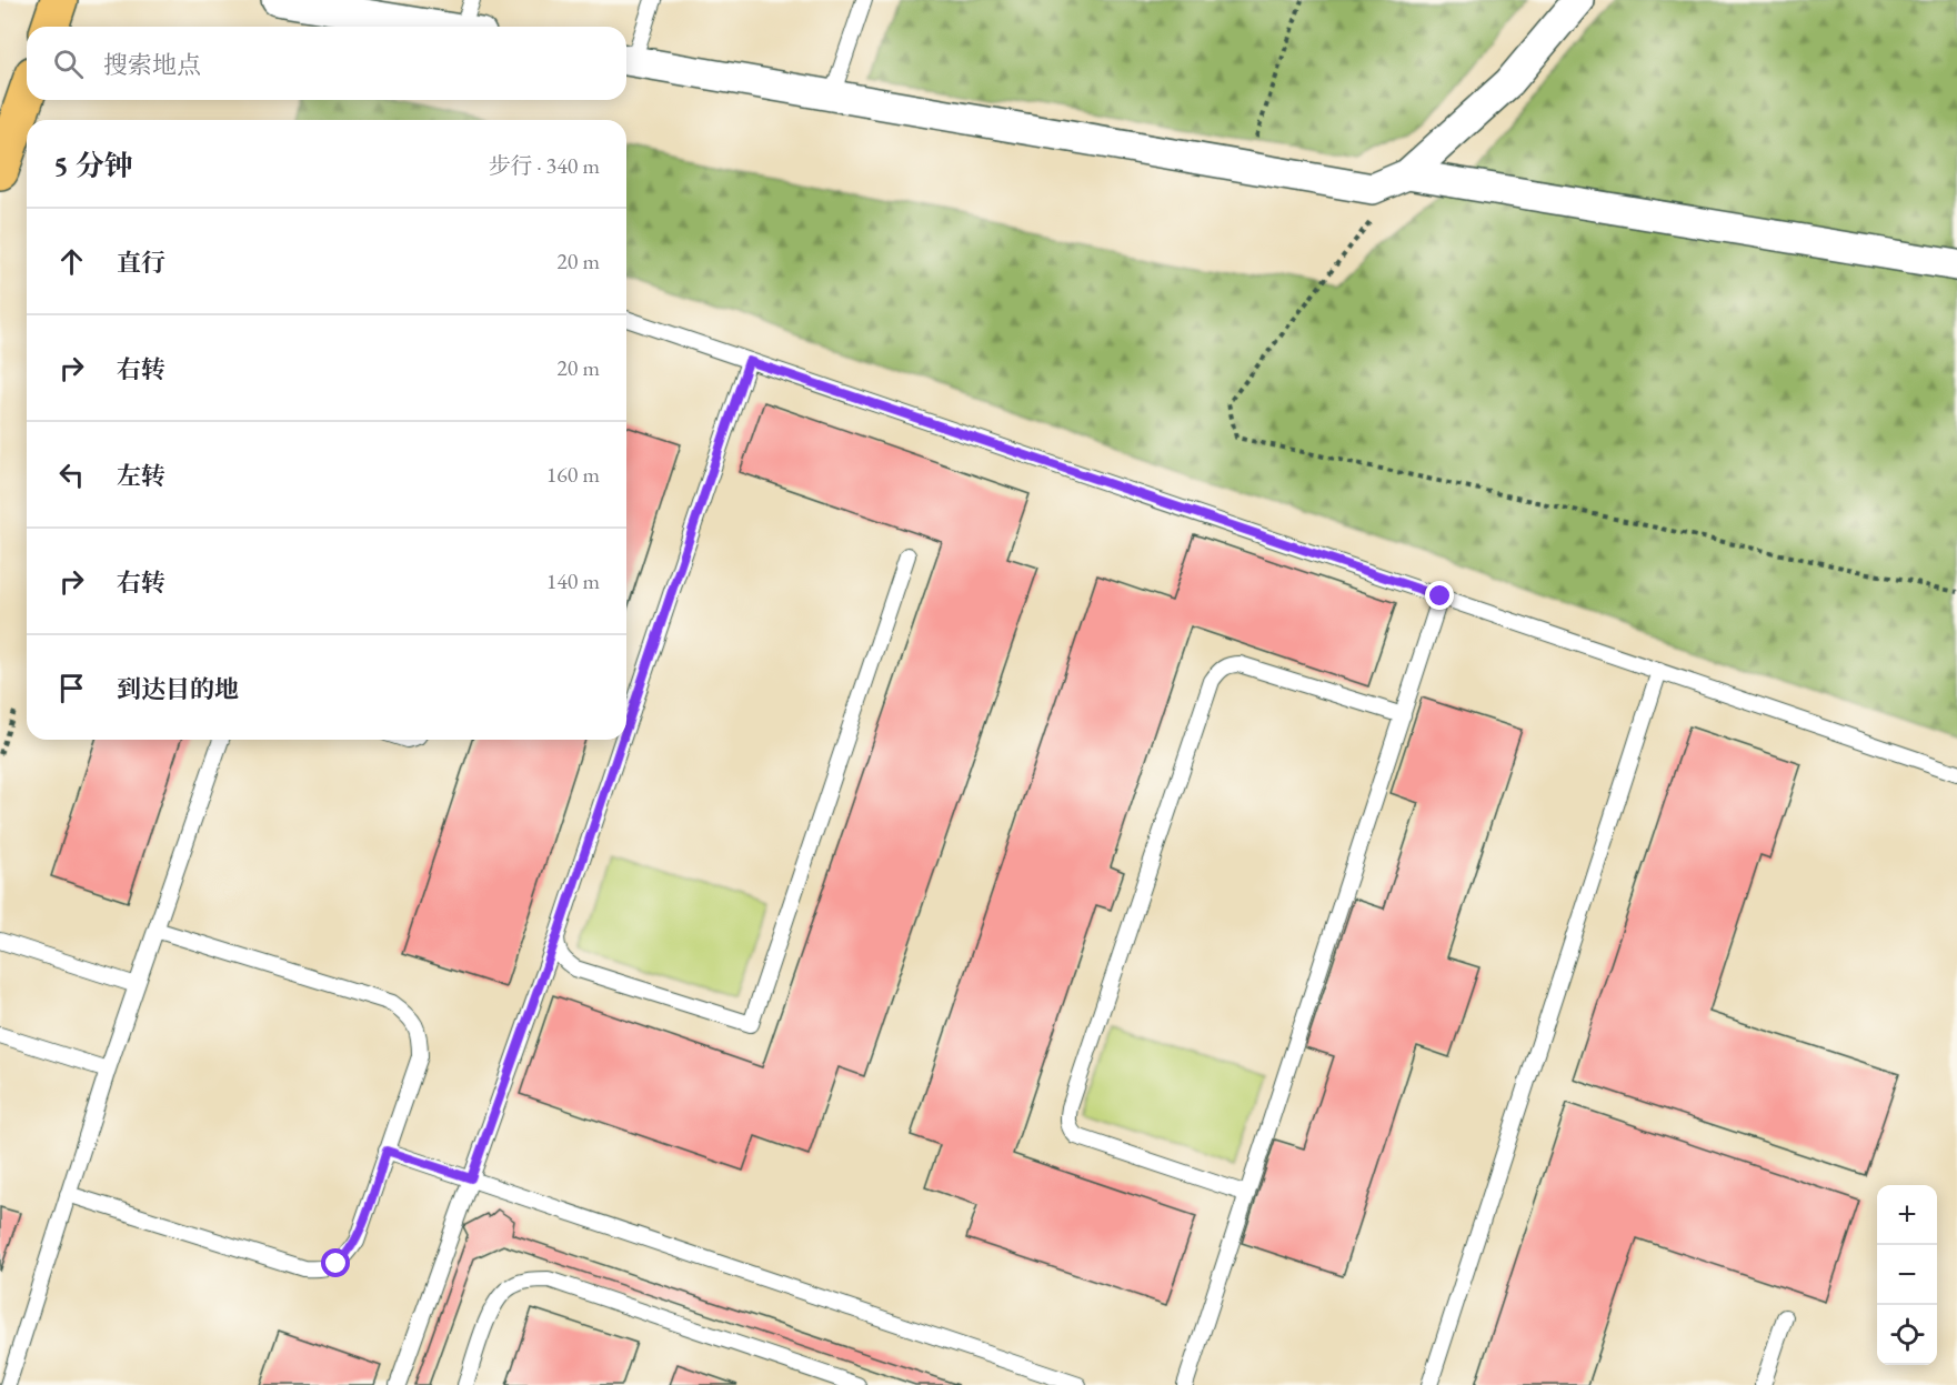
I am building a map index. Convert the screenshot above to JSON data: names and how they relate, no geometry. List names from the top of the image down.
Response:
{
  "page": {
    "search": "搜索地点",
    "heading": ["5 分钟", "步行 · 340 m"],
    "list": [
      ["直行", "20 m"],
      ["右转", "20 m"],
      ["左转", "160 m"],
      ["右转", "140 m"],
      "到达目的地"
    ],
    "map_buttons": ["+", "−"]
  }
}
